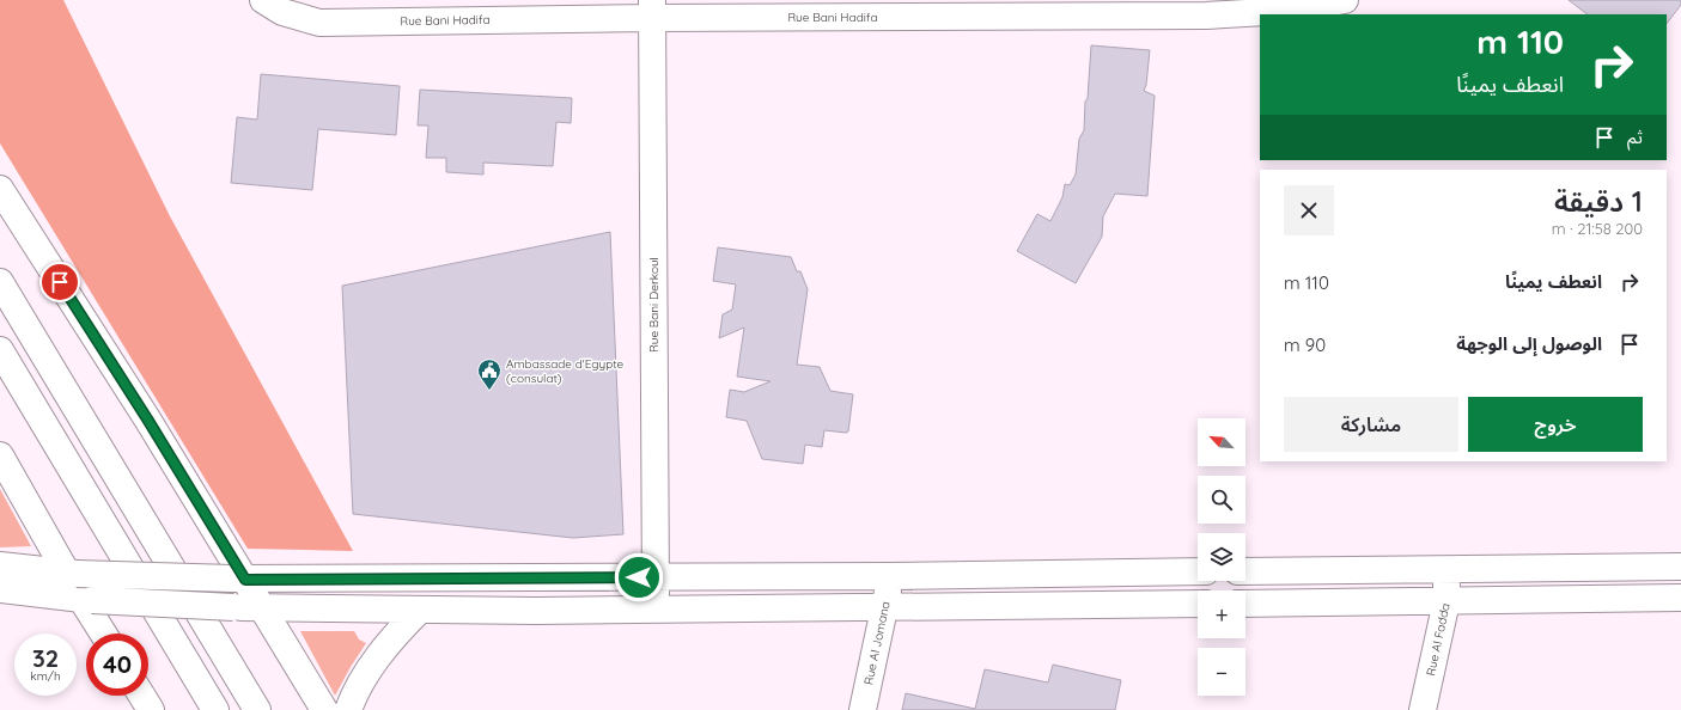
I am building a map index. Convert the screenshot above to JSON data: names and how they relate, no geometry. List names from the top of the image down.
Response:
{
  "streets": {
    "main road": [
      "Rue Bani Hadifa",
      "Rue Bani Derkoul",
      "Rue Al Fadda",
      "Rue Al Jomana"
    ]
  },
  "crossings": [
    ["Rue Bani Hadifa", "Rue Bani Derkoul"]
  ],
  "places": {
    "public building": ["Ambassade d'Egypte (consulat)"]
  },
  "north": "top left",
  "page": {
    "turn": ["110 m", "انعطف يمينًا"],
    "then": "ثم",
    "heading": ["1 دقيقة", "200 m · 21:58"],
    "list": [
      {
        "name": "انعطف يمينًا",
        "value": "110 m"
      },
      {
        "name": "الوصول إلى الوجهة",
        "value": "90 m"
      }
    ],
    "buttons": ["خروج", "مشاركة"],
    "map_buttons": ["+", "−"],
    "speed": "32 km/h",
    "limit": "40"
  }
}
